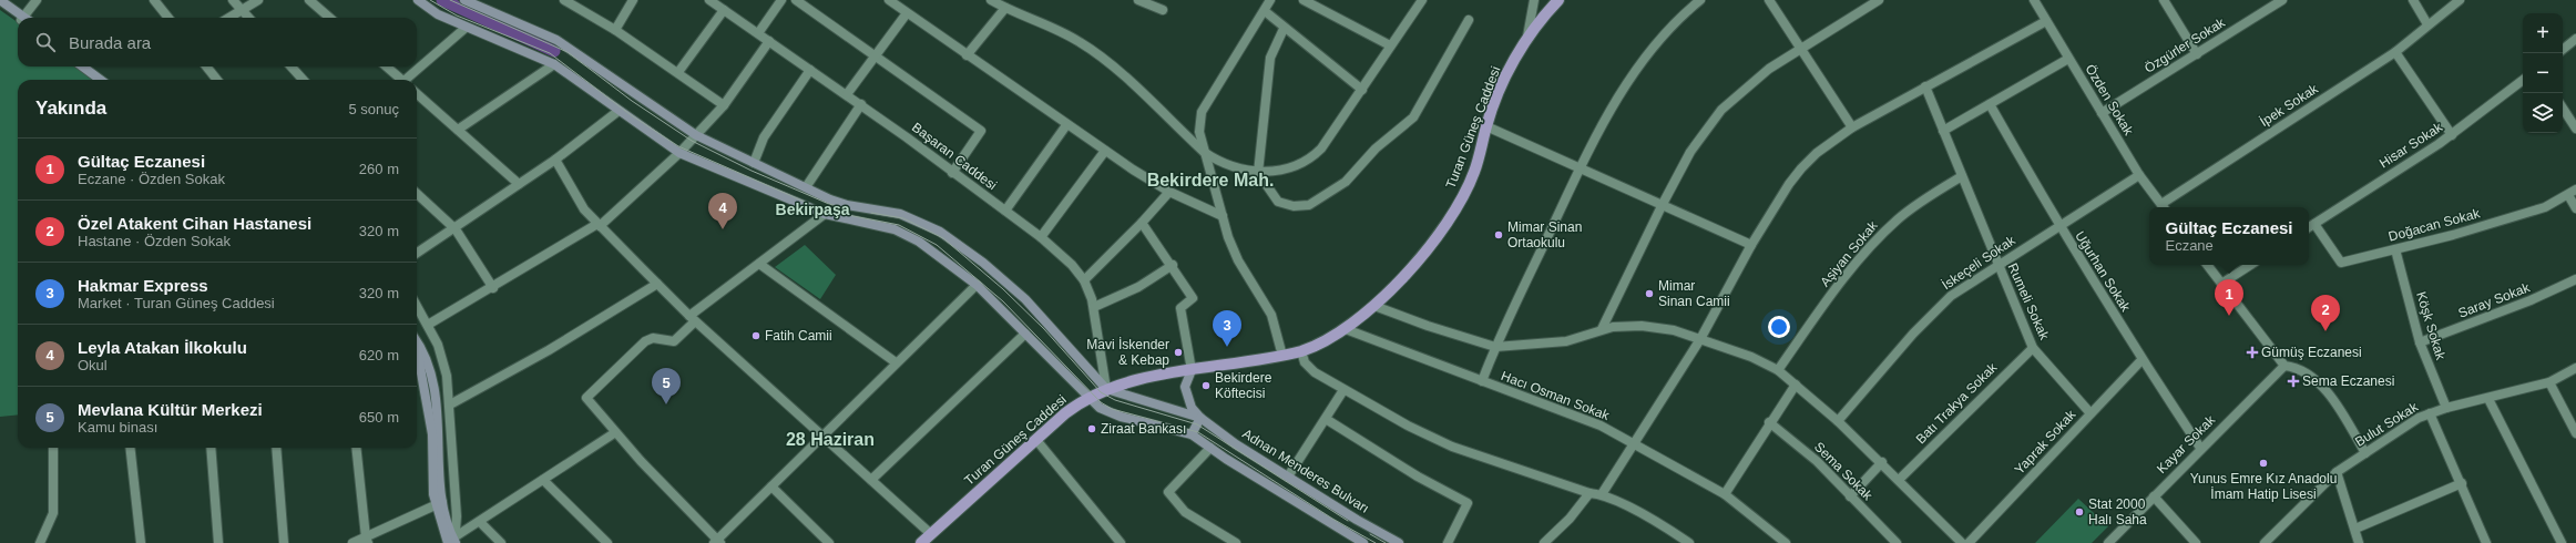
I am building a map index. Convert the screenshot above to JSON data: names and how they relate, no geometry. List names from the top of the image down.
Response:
{
  "streets": {
    "main road": ["Turan Güneş Caddesi", "Adnan Menderes Bulvarı"],
    "street": [
      "Özgürler Sokak",
      "Özden Sokak",
      "İpek Sokak",
      "Hisar Sokak",
      "Başaran Caddesi",
      "Doğacan Sokak",
      "Aşiyan Sokak",
      "İskeçeli Sokak",
      "Uğurhan Sokak",
      "Saray Sokak",
      "Rumeli Sokak",
      "Köşk Sokak",
      "Hacı Osman Sokak",
      "Batı Trakya Sokak",
      "Bulut Sokak",
      "Yaprak Sokak",
      "Kayar Sokak",
      "Sema Sokak"
    ]
  },
  "crossings": [
    ["Özgürler Sokak", "Özden Sokak"],
    ["Özden Sokak", "İpek Sokak"],
    ["Özden Sokak", "İskeçeli Sokak"],
    ["Turan Güneş Caddesi", "Başaran Caddesi"],
    ["Turan Güneş Caddesi", "Hacı Osman Sokak"],
    ["Turan Güneş Caddesi", "Adnan Menderes Bulvarı"],
    ["Hisar Sokak", "Doğacan Sokak"],
    ["Başaran Caddesi", "Adnan Menderes Bulvarı"],
    ["Doğacan Sokak", "Köşk Sokak"],
    ["Aşiyan Sokak", "Rumeli Sokak"],
    ["İskeçeli Sokak", "Uğurhan Sokak"],
    ["İskeçeli Sokak", "Rumeli Sokak"],
    ["Uğurhan Sokak", "Yaprak Sokak"],
    ["Uğurhan Sokak", "Kayar Sokak"],
    ["Saray Sokak", "Köşk Sokak"],
    ["Rumeli Sokak", "Batı Trakya Sokak"],
    ["Rumeli Sokak", "Yaprak Sokak"],
    ["Köşk Sokak", "Bulut Sokak"]
  ],
  "districts": ["Bekirdere Mah.", "Bekirpaşa", "28 Haziran"],
  "places": {
    "other": [
      "Mimar Sinan Ortaokulu",
      "Mimar Sinan Camii",
      "Fatih Camii",
      "Mavi İskender & Kebap",
      "Bekirdere Köftecisi",
      "Ziraat Bankası",
      "Yunus Emre Kız Anadolu İmam Hatip Lisesi",
      "Stat 2000 Halı Saha"
    ],
    "health": ["Gümüş Eczanesi", "Sema Eczanesi"]
  },
  "page": {
    "map_buttons": ["+", "−"],
    "search": "Burada ara",
    "heading": ["Yakında", "5 sonuç"],
    "list": [
      {
        "mark": "1",
        "name": "Gültaç Eczanesi",
        "note": "Eczane · Özden Sokak",
        "value": "260 m"
      },
      {
        "mark": "2",
        "name": "Özel Atakent Cihan Hastanesi",
        "note": "Hastane · Özden Sokak",
        "value": "320 m"
      },
      {
        "mark": "3",
        "name": "Hakmar Express",
        "note": "Market · Turan Güneş Caddesi",
        "value": "320 m"
      },
      {
        "mark": "4",
        "name": "Leyla Atakan İlkokulu",
        "note": "Okul",
        "value": "620 m"
      },
      {
        "mark": "5",
        "name": "Mevlana Kültür Merkezi",
        "note": "Kamu binası",
        "value": "650 m"
      }
    ],
    "pins": [
      "4",
      "1",
      "2",
      "3",
      "5"
    ],
    "popup": ["Gültaç Eczanesi", "Eczane"]
  }
}
